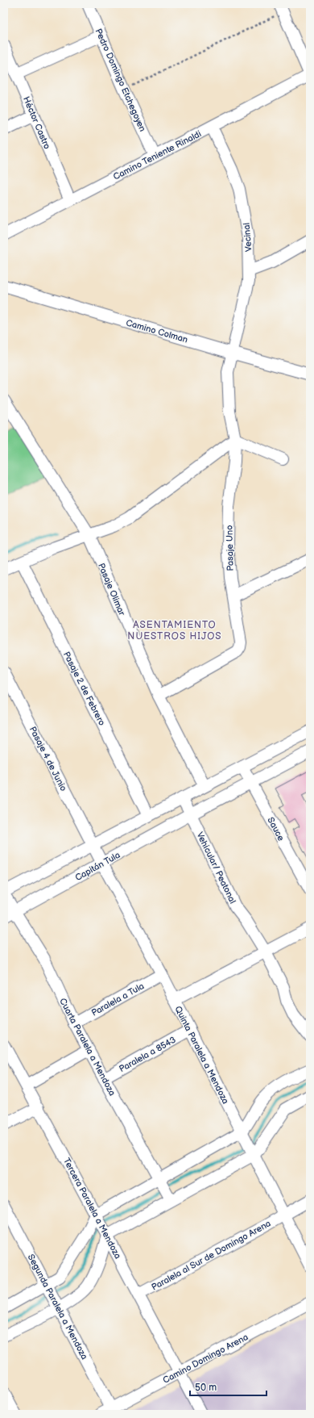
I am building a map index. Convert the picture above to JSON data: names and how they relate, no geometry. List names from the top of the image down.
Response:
{
  "streets": {
    "street": [
      "Pedro Domingo Etchegoyen",
      "Héctor Castro",
      "Camino Teniente Rinaldi",
      "Vecinal",
      "Camino Colman",
      "Pasaje Uno",
      "Pasaje Olimar",
      "Pasaje 2 de Febrero",
      "Pasaje 4 de Junio",
      "Sauce",
      "Capitán Tula",
      "Vehicular/ Peatonal",
      "Paralela a Tula",
      "Cuarta Paralela a Mendoza",
      "Paralela a 8543",
      "Quinta Paralela a Mendoza",
      "Tercera Paralela a Mendoza",
      "Paralela al Sur de Domingo Arena",
      "Segunda Paralela a Mendoza",
      "Camino Domingo Arena"
    ]
  },
  "crossings": [
    ["Pedro Domingo Etchegoyen", "Camino Teniente Rinaldi"],
    ["Héctor Castro", "Camino Teniente Rinaldi"],
    ["Camino Teniente Rinaldi", "Vecinal"],
    ["Vecinal", "Camino Colman"],
    ["Vecinal", "Pasaje Uno"],
    ["Camino Colman", "Pasaje Uno"],
    ["Pasaje Uno", "Pasaje Olimar"],
    ["Pasaje 4 de Junio", "Quinta Paralela a Mendoza"],
    ["Sauce", "Capitán Tula"],
    ["Capitán Tula", "Vehicular/ Peatonal"],
    ["Capitán Tula", "Cuarta Paralela a Mendoza"],
    ["Capitán Tula", "Quinta Paralela a Mendoza"],
    ["Paralela a Tula", "Cuarta Paralela a Mendoza"],
    ["Paralela a Tula", "Quinta Paralela a Mendoza"],
    ["Cuarta Paralela a Mendoza", "Paralela a 8543"],
    ["Paralela a 8543", "Quinta Paralela a Mendoza"],
    ["Quinta Paralela a Mendoza", "Paralela al Sur de Domingo Arena"],
    ["Tercera Paralela a Mendoza", "Paralela al Sur de Domingo Arena"],
    ["Tercera Paralela a Mendoza", "Camino Domingo Arena"],
    ["Segunda Paralela a Mendoza", "Camino Domingo Arena"]
  ],
  "districts": ["ASENTAMIENTO NUESTROS HIJOS"],
  "scale_bar": "50 m"
}
